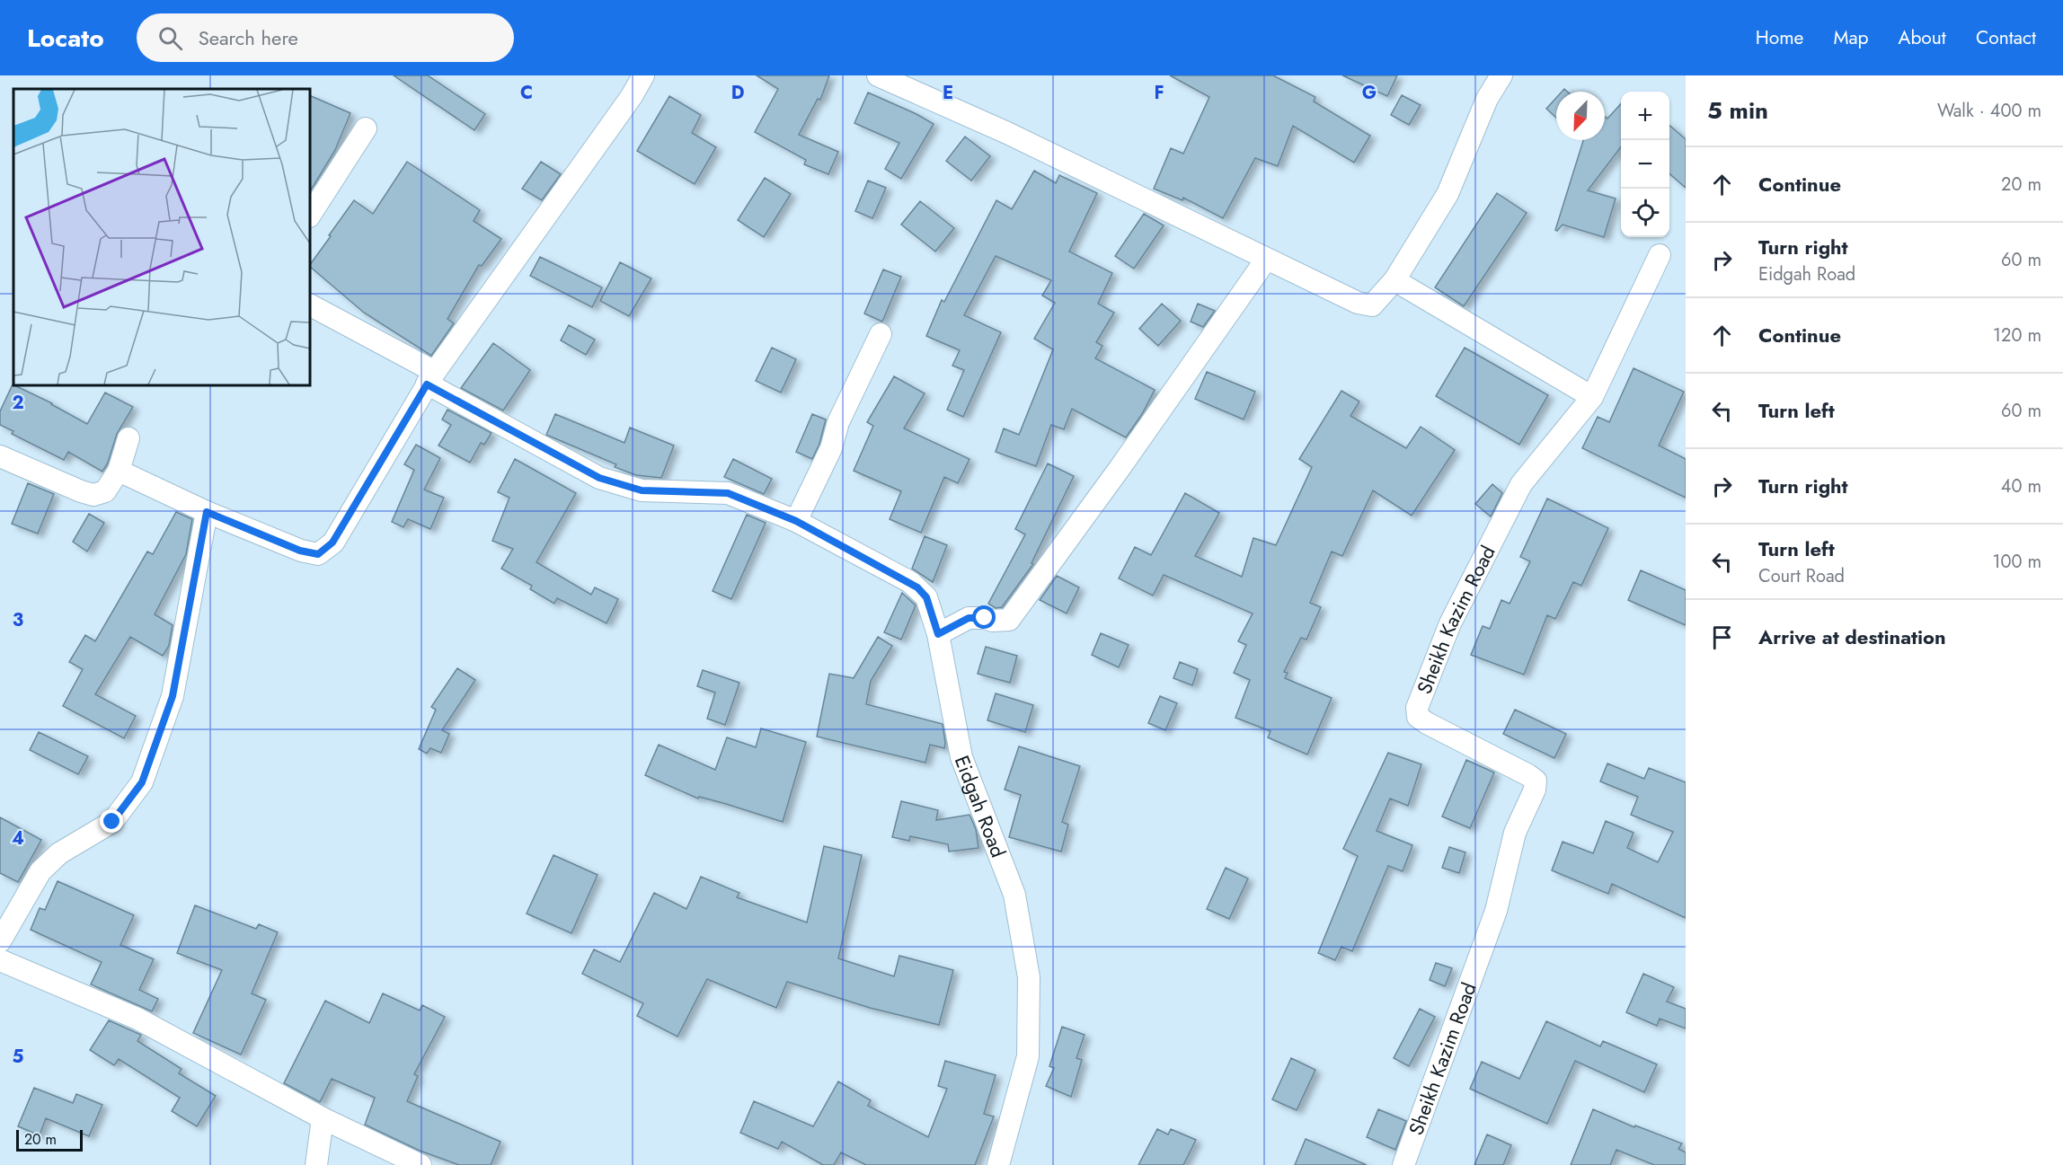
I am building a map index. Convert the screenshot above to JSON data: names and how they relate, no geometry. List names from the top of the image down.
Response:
{
  "streets": {
    "street": ["Sheikh Kazim Road", "Eidgah Road"]
  },
  "scale_bar": "20 m",
  "north": "bottom left",
  "page": {
    "header": "Locato",
    "search": "Search here",
    "nav": [
      "Home",
      "Map",
      "About",
      "Contact"
    ],
    "heading": ["5 min", "Walk · 400 m"],
    "map_buttons": ["+", "−"],
    "list": [
      ["Continue", "20 m"],
      ["Turn right", "Eidgah Road", "60 m"],
      ["Continue", "120 m"],
      ["Turn left", "60 m"],
      ["Turn right", "40 m"],
      ["Turn left", "Court Road", "100 m"],
      "Arrive at destination"
    ],
    "scale": "20 m"
  },
  "grid": {
    "columns": [
      "C",
      "D",
      "E",
      "F",
      "G"
    ],
    "rows": [
      "2",
      "3",
      "4",
      "5"
    ]
  }
}
